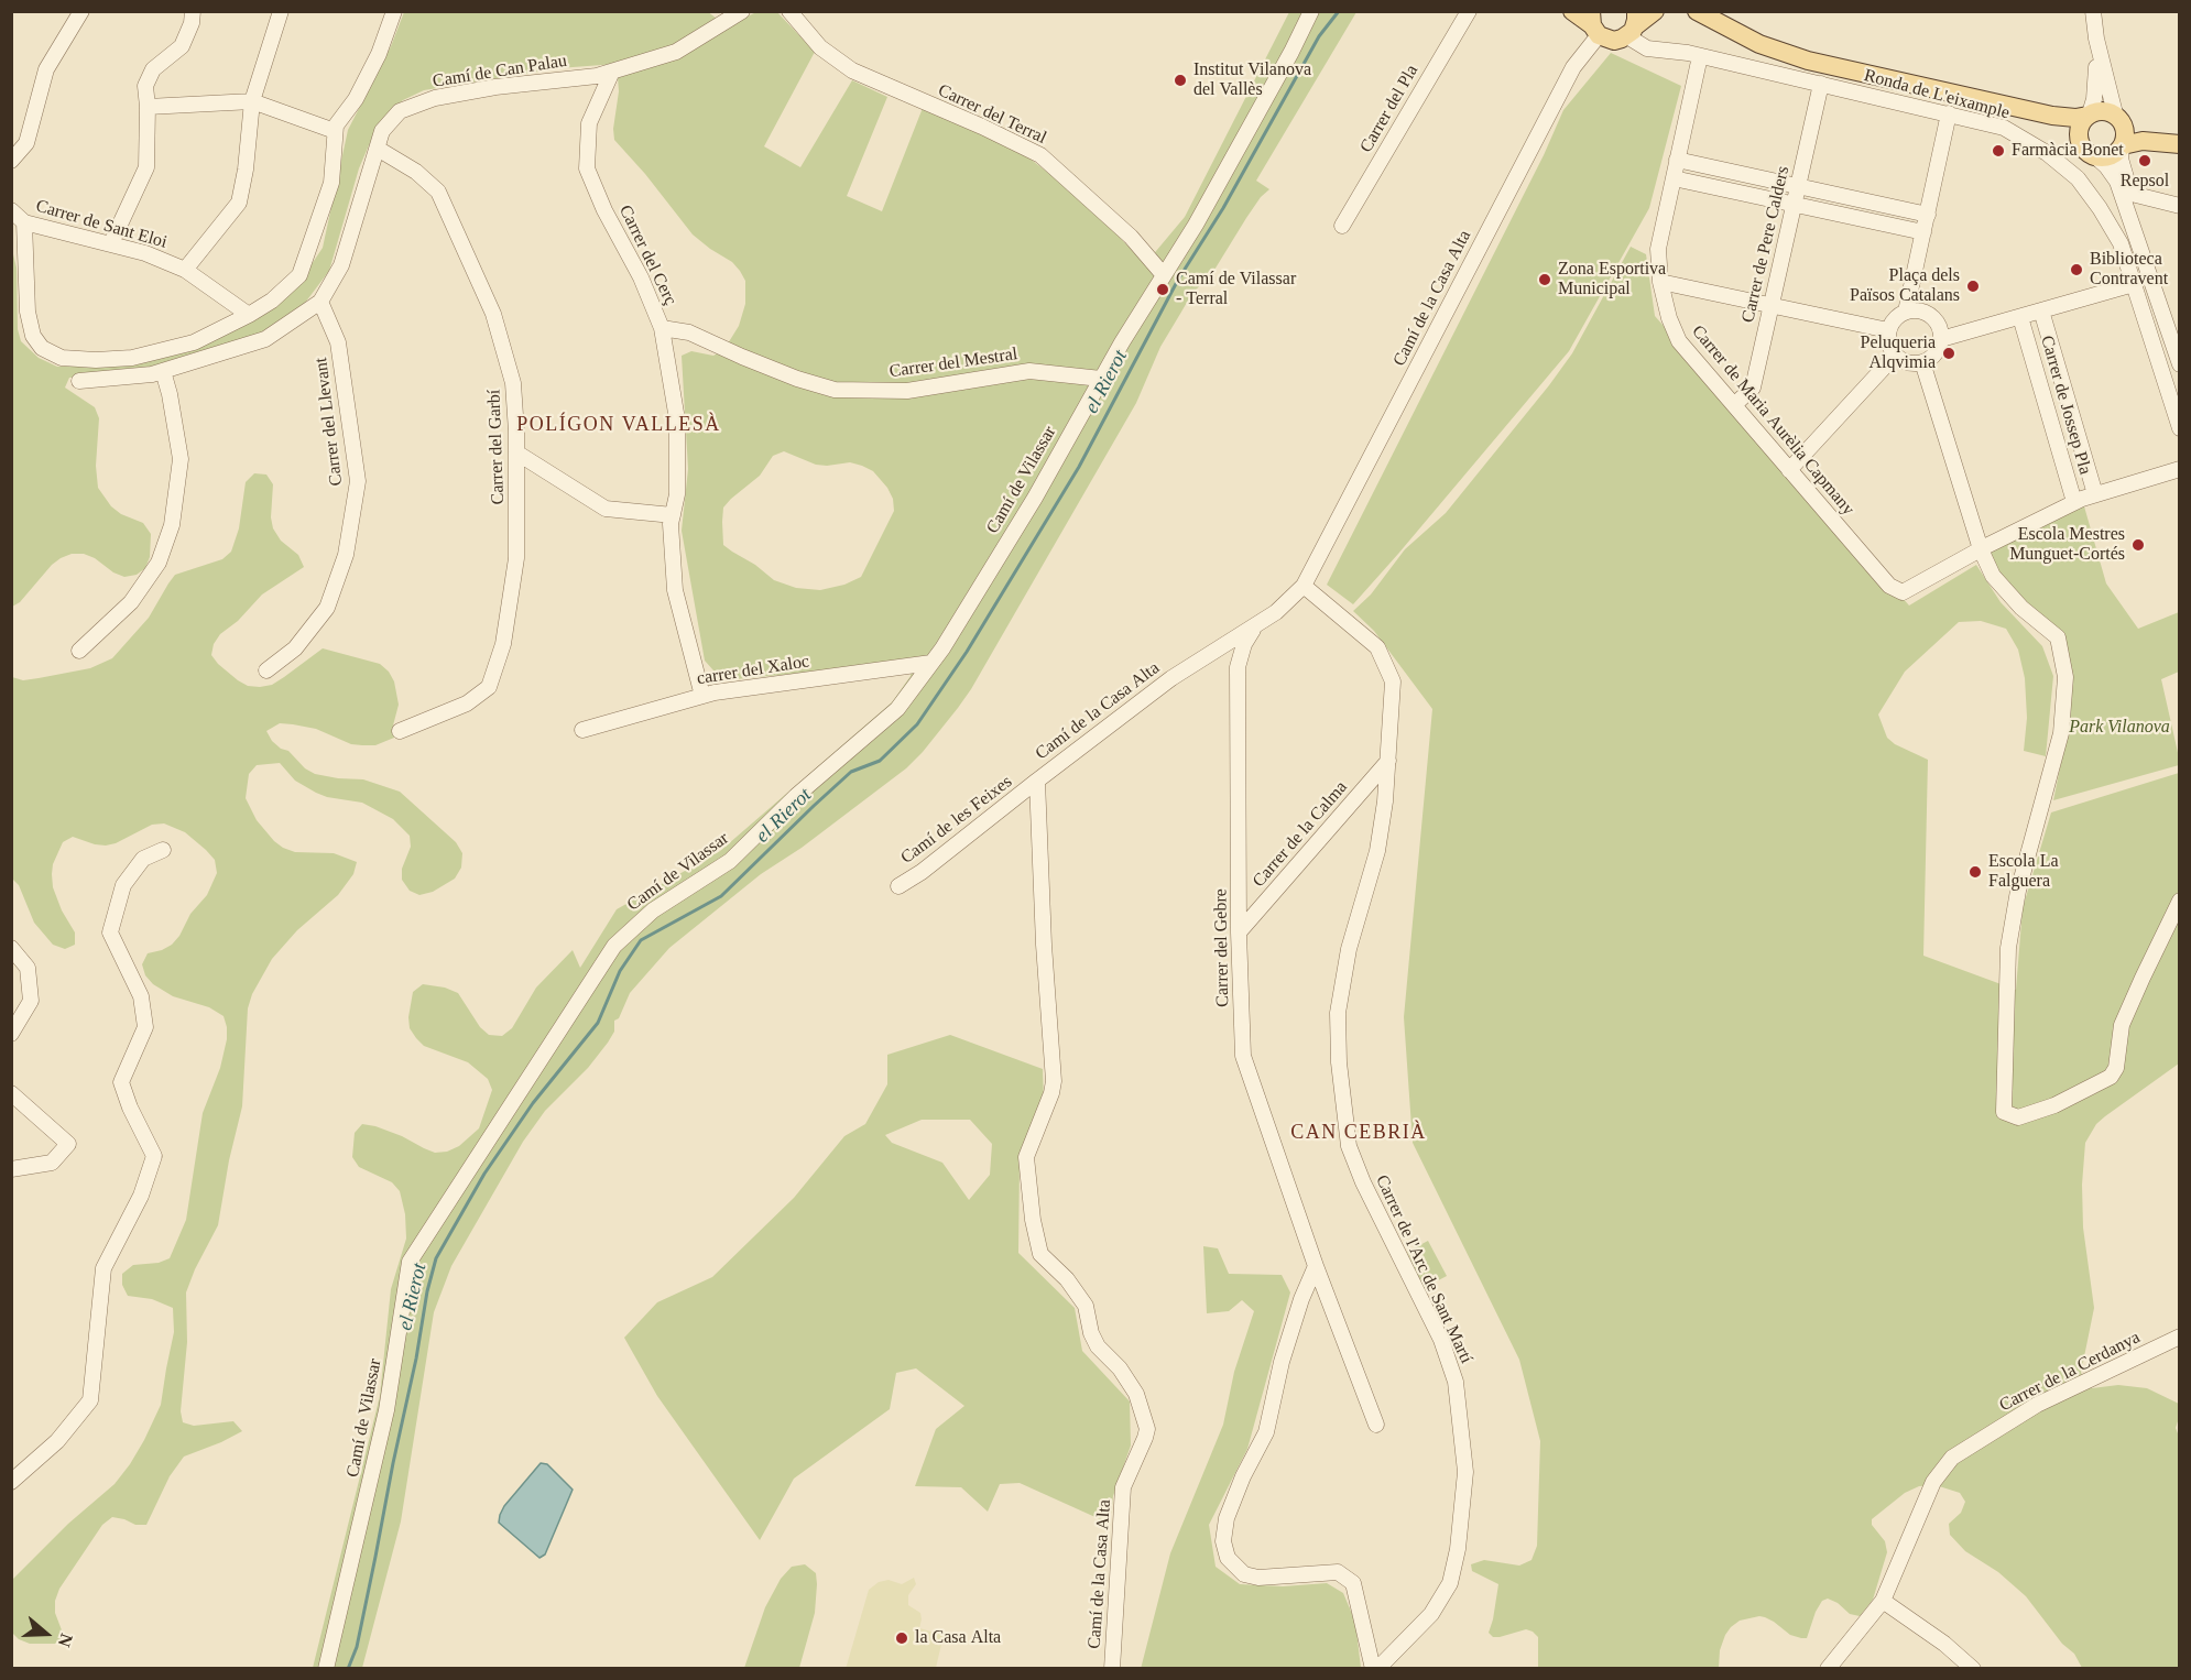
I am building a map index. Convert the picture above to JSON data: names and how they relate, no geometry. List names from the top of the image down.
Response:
{
  "streets": {
    "street": [
      "Camí de Can Palau",
      "Ronda de L'eixample",
      "Carrer del Pla",
      "Carrer del Terral",
      "Carrer de Sant Eloi",
      "Carrer de Pere Calders",
      "Carrer del Cerç",
      "Camí de la Casa Alta",
      "Carrer del Mestral",
      "Carrer de Jossep Pla",
      "Carrer de Maria Aurèlia Capmany",
      "Carrer del Llevant",
      "Carrer del Garbí",
      "Camí de Vilassar",
      "carrer del Xaloc",
      "Camí de les Feixes",
      "Carrer de la Calma",
      "Carrer del Gebre",
      "Carrer de l'Arc de Sant Martí",
      "Carrer de la Cerdanya"
    ]
  },
  "crossings": [
    ["Camí de Can Palau", "Carrer del Cerç"],
    ["Camí de Can Palau", "Carrer del Llevant"],
    ["Camí de Can Palau", "Carrer del Garbí"],
    ["Ronda de L'eixample", "Carrer de Pere Calders"],
    ["Ronda de L'eixample", "Carrer de Maria Aurèlia Capmany"],
    ["Carrer del Terral", "Camí de Vilassar"],
    ["Carrer de Pere Calders", "Carrer de Maria Aurèlia Capmany"],
    ["Carrer del Cerç", "Carrer del Mestral"],
    ["Carrer del Cerç", "carrer del Xaloc"],
    ["Camí de la Casa Alta", "Camí de les Feixes"],
    ["Camí de la Casa Alta", "Carrer del Gebre"],
    ["Camí de la Casa Alta", "Carrer de l'Arc de Sant Martí"],
    ["Carrer del Mestral", "Camí de Vilassar"],
    ["Camí de Vilassar", "carrer del Xaloc"],
    ["Carrer de la Calma", "Carrer del Gebre"],
    ["Carrer de la Calma", "Carrer de l'Arc de Sant Martí"]
  ],
  "districts": ["POLÍGON VALLESÀ", "CAN CEBRIÀ"],
  "water": ["el Rierot"],
  "parks": ["Park Vilanova"],
  "places": [
    "Institut Vilanova del Vallès",
    "Farmàcia Bonet",
    "Repsol",
    "Biblioteca Contravent",
    "Zona Esportiva Municipal",
    "Plaça dels Països Catalans",
    "Camí de Vilassar - Terral",
    "Peluqueria Alqvimia",
    "Escola Mestres Munguet-Cortés",
    "Escola La Falguera",
    "la Casa Alta"
  ],
  "north": "right"
}
